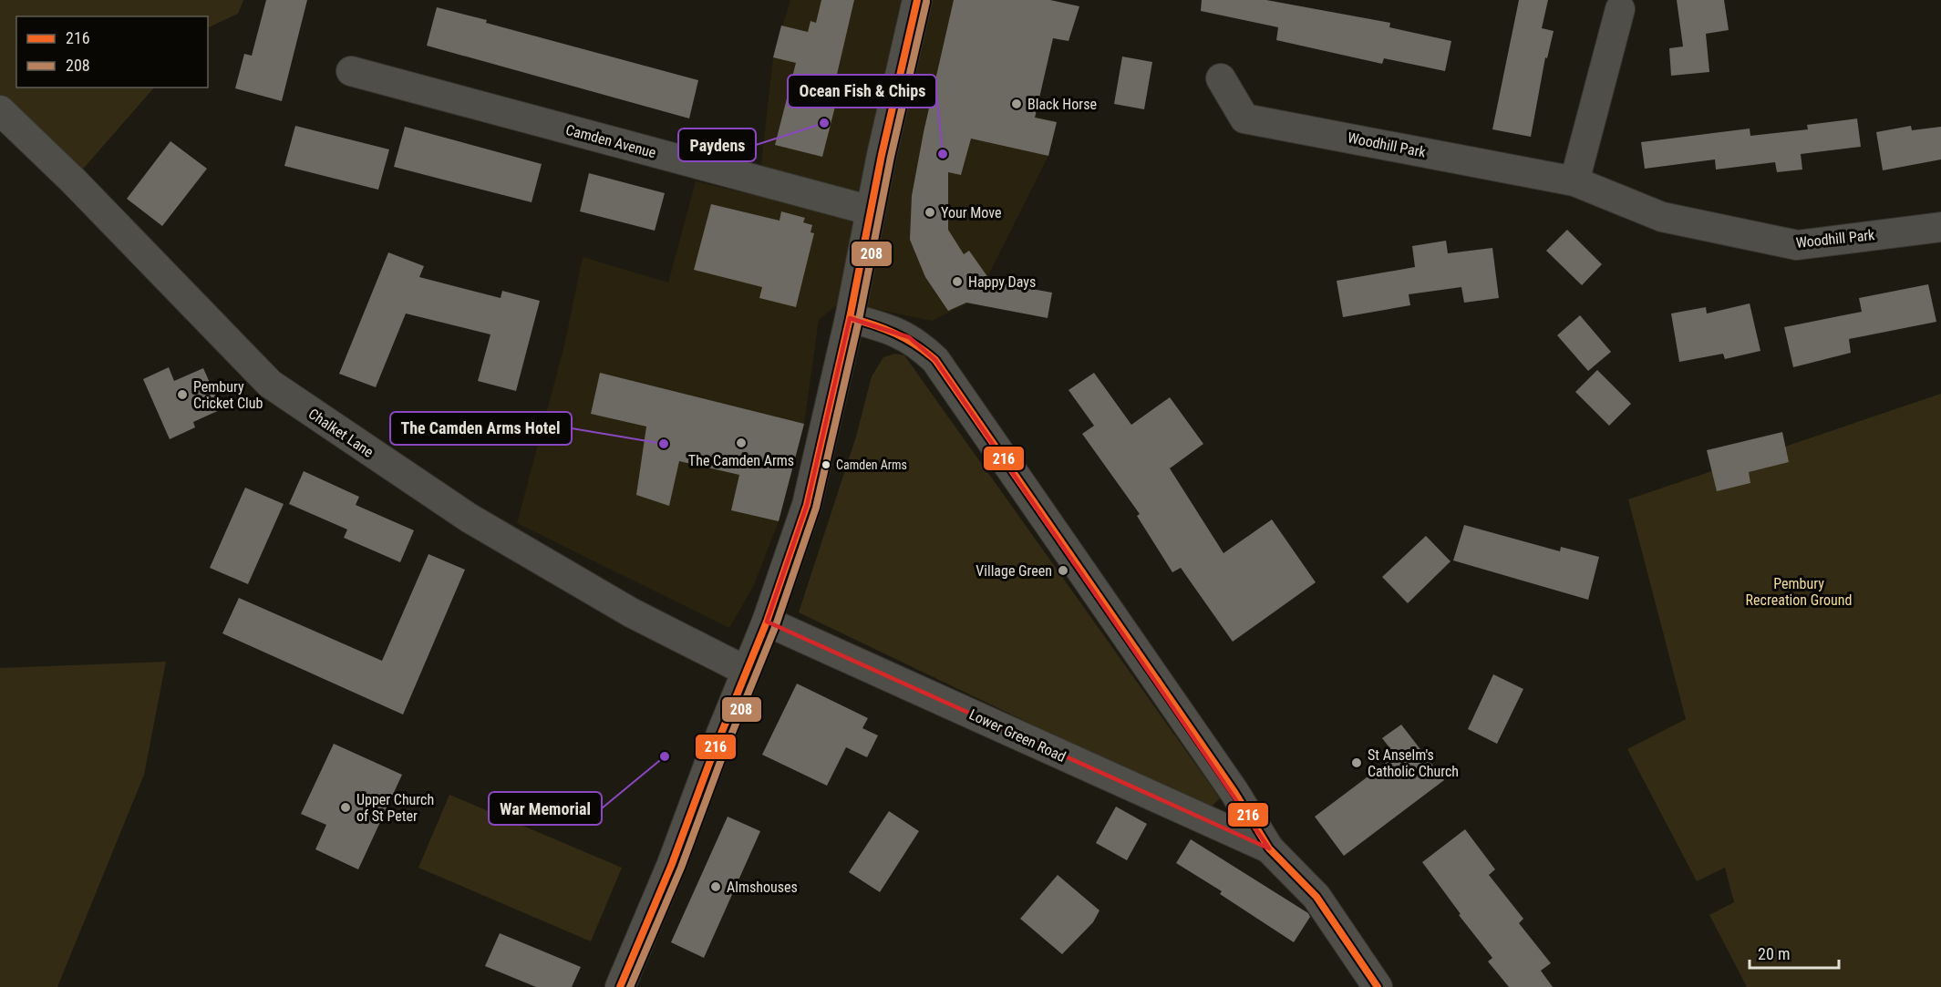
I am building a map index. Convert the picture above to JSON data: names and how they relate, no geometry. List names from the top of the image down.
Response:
{
  "streets": {
    "street": [
      "Camden Avenue",
      "Woodhill Park",
      "Chalket Lane",
      "Lower Green Road"
    ]
  },
  "parks": ["Pembury Recreation Ground"],
  "places": [
    "Black Horse",
    "Paydens",
    "Ocean Fish & Chips",
    "Your Move",
    "Happy Days",
    "Pembury Cricket Club",
    "The Camden Arms",
    "The Camden Arms Hotel",
    "Camden Arms",
    "Village Green",
    "War Memorial",
    "St Anselm's Catholic Church",
    "Upper Church of St Peter",
    "Almshouses"
  ],
  "lines": ["transit line 216", "transit line 208"],
  "legend": ["216", "208"],
  "scale_bar": "20 m"
}
